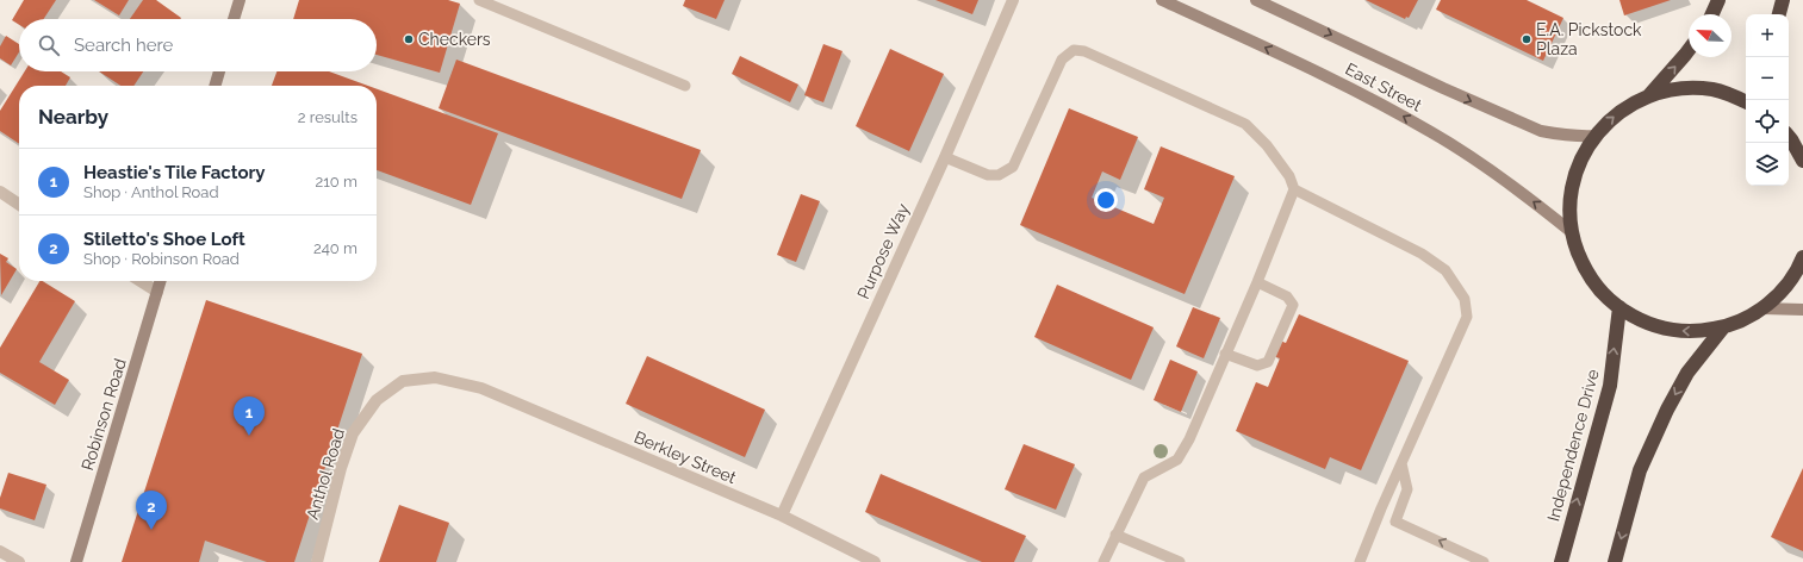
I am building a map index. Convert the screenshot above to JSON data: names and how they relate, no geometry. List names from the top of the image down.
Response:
{
  "streets": {
    "highway": ["Independence Drive"],
    "main road": ["East Street", "Robinson Road"],
    "street": ["Purpose Way", "Berkley Street", "Anthol Road"]
  },
  "crossings": [
    ["Purpose Way", "Berkley Street"],
    ["Berkley Street", "Anthol Road"]
  ],
  "places": ["Checkers", "E.A. Pickstock Plaza"],
  "north": "top left",
  "page": {
    "map_buttons": ["+", "−"],
    "search": "Search here",
    "heading": ["Nearby", "2 results"],
    "list": [
      {
        "mark": "1",
        "name": "Heastie's Tile Factory",
        "note": "Shop · Anthol Road",
        "value": "210 m"
      },
      {
        "mark": "2",
        "name": "Stiletto's Shoe Loft",
        "note": "Shop · Robinson Road",
        "value": "240 m"
      }
    ],
    "pins": ["1", "2"]
  }
}
